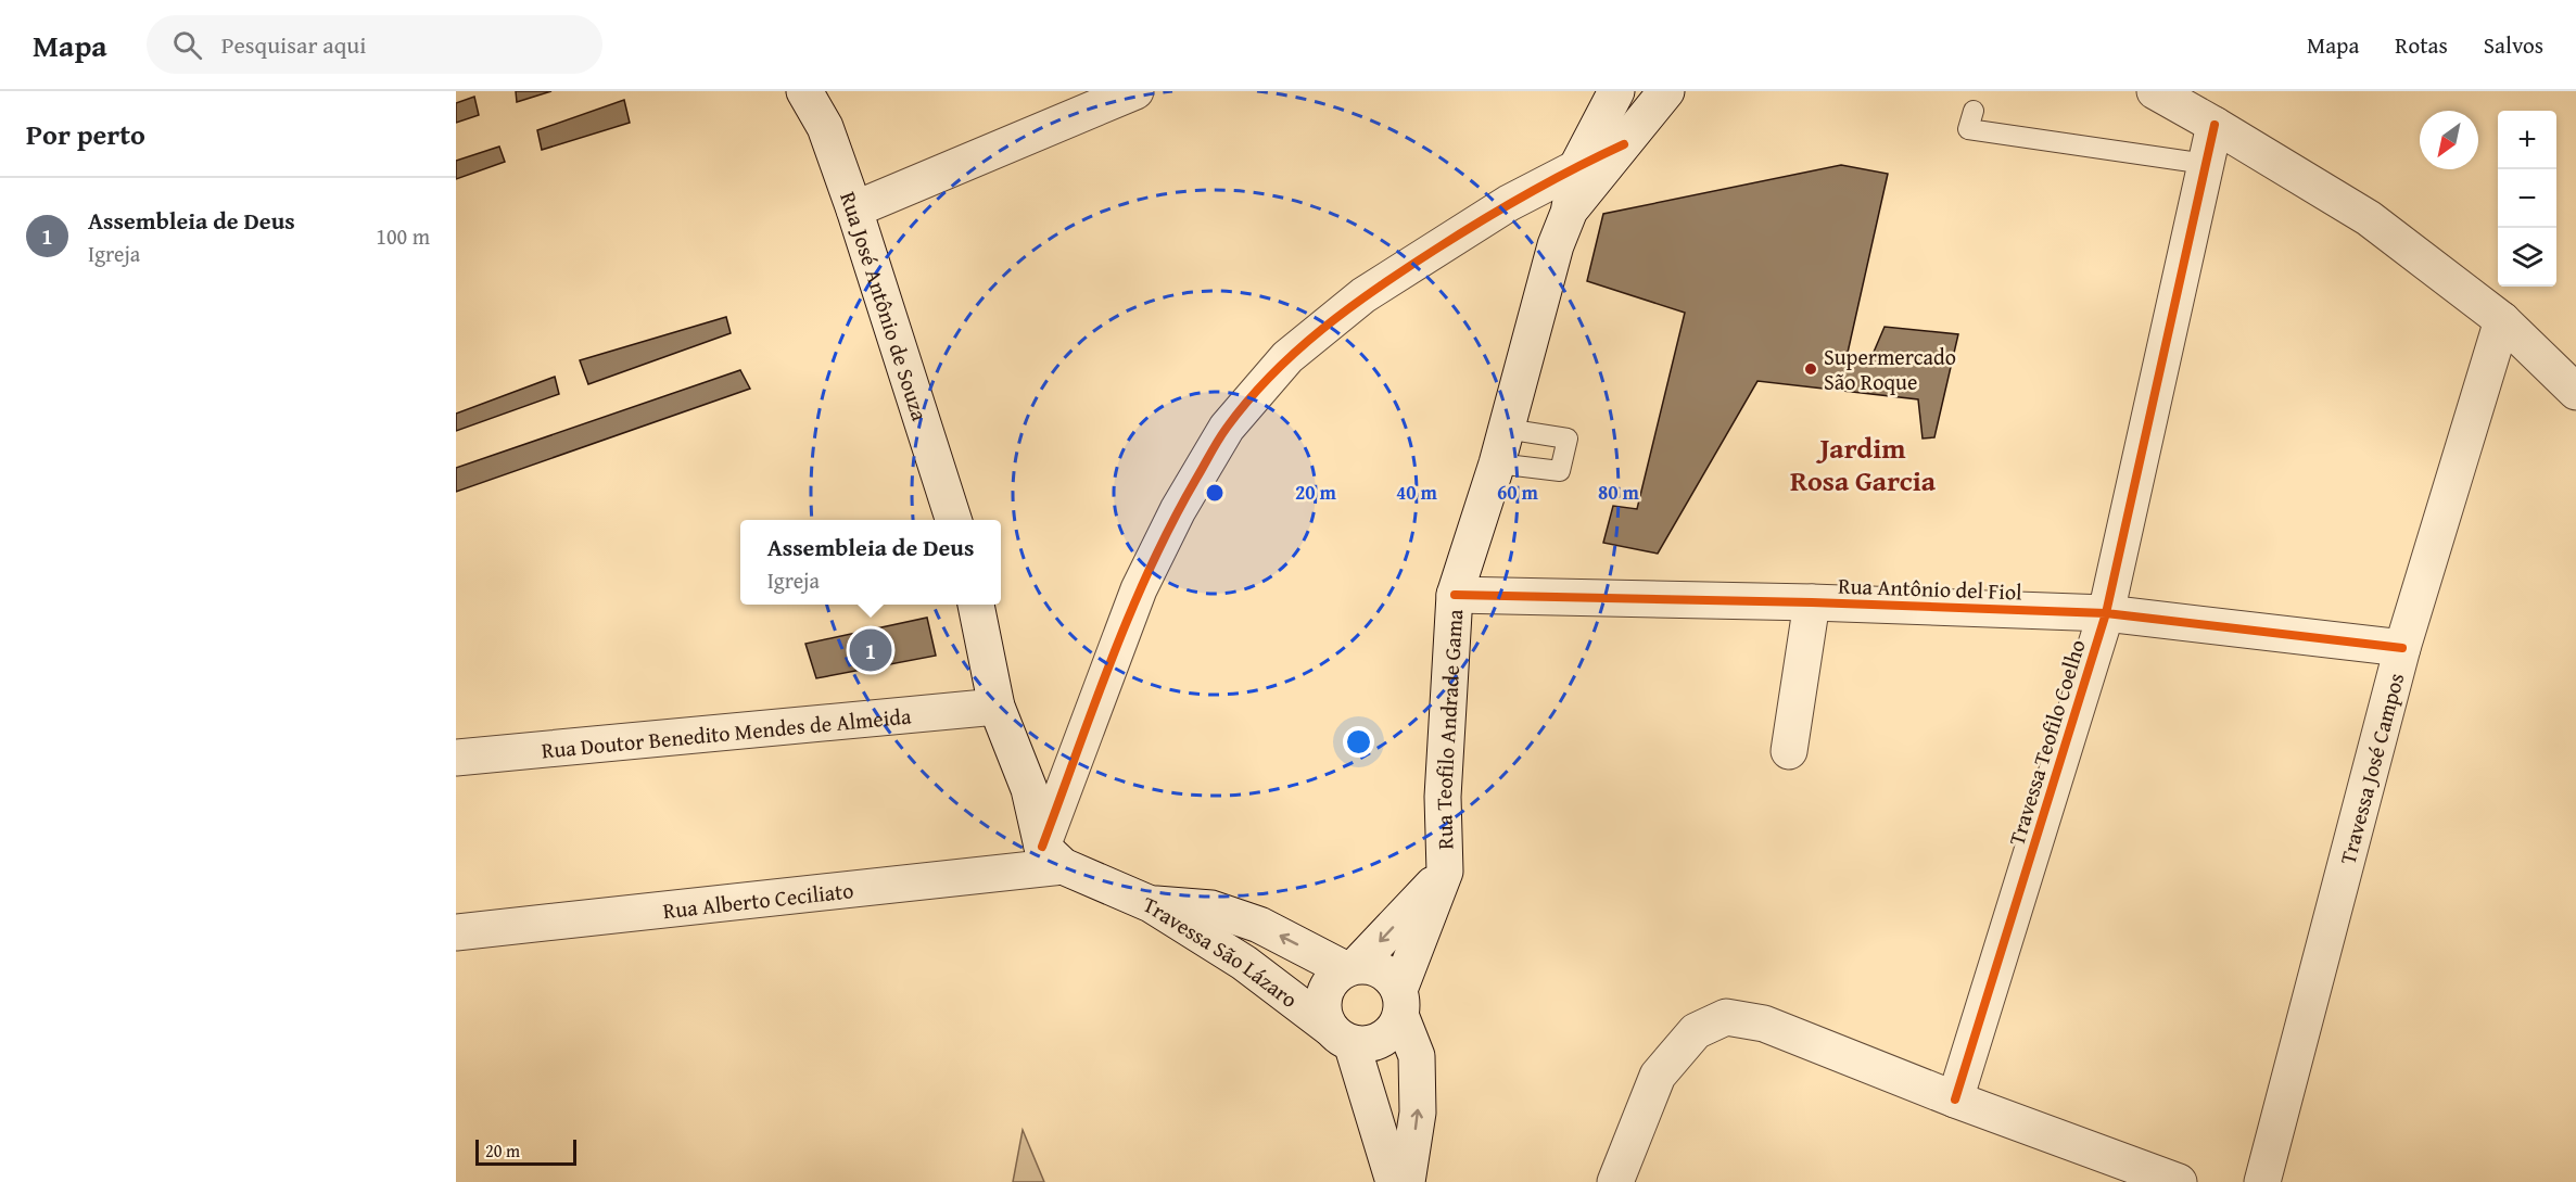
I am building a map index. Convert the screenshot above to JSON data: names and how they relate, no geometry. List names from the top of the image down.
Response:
{
  "streets": {
    "street": [
      "Rua José Antônio de Souza",
      "Rua Antônio del Fiol",
      "Rua Teofilo Andrade Gama",
      "Rua Doutor Benedito Mendes de Almeida",
      "Travessa Teofilo Coelho",
      "Travessa José Campos",
      "Rua Alberto Ceciliato",
      "Travessa São Lázaro"
    ]
  },
  "crossings": [
    ["Rua Antônio del Fiol", "Rua Teofilo Andrade Gama"],
    ["Rua Antônio del Fiol", "Travessa Teofilo Coelho"],
    ["Rua Antônio del Fiol", "Travessa José Campos"],
    ["Rua Teofilo Andrade Gama", "Travessa São Lázaro"]
  ],
  "districts": ["Jardim Rosa Garcia"],
  "places": ["Supermercado São Roque"],
  "scale_bar": "20 m",
  "north": "bottom left",
  "page": {
    "header": "Mapa",
    "search": "Pesquisar aqui",
    "nav": ["Mapa", "Rotas", "Salvos"],
    "heading": "Por perto",
    "map_buttons": ["+", "−"],
    "list": [
      {
        "mark": "1",
        "name": "Assembleia de Deus",
        "note": "Igreja",
        "value": "100 m"
      }
    ],
    "popup": ["Assembleia de Deus", "Igreja"],
    "pins": "1",
    "scale": "20 m"
  },
  "rings": [
    "20 m",
    "40 m",
    "60 m",
    "80 m"
  ]
}
